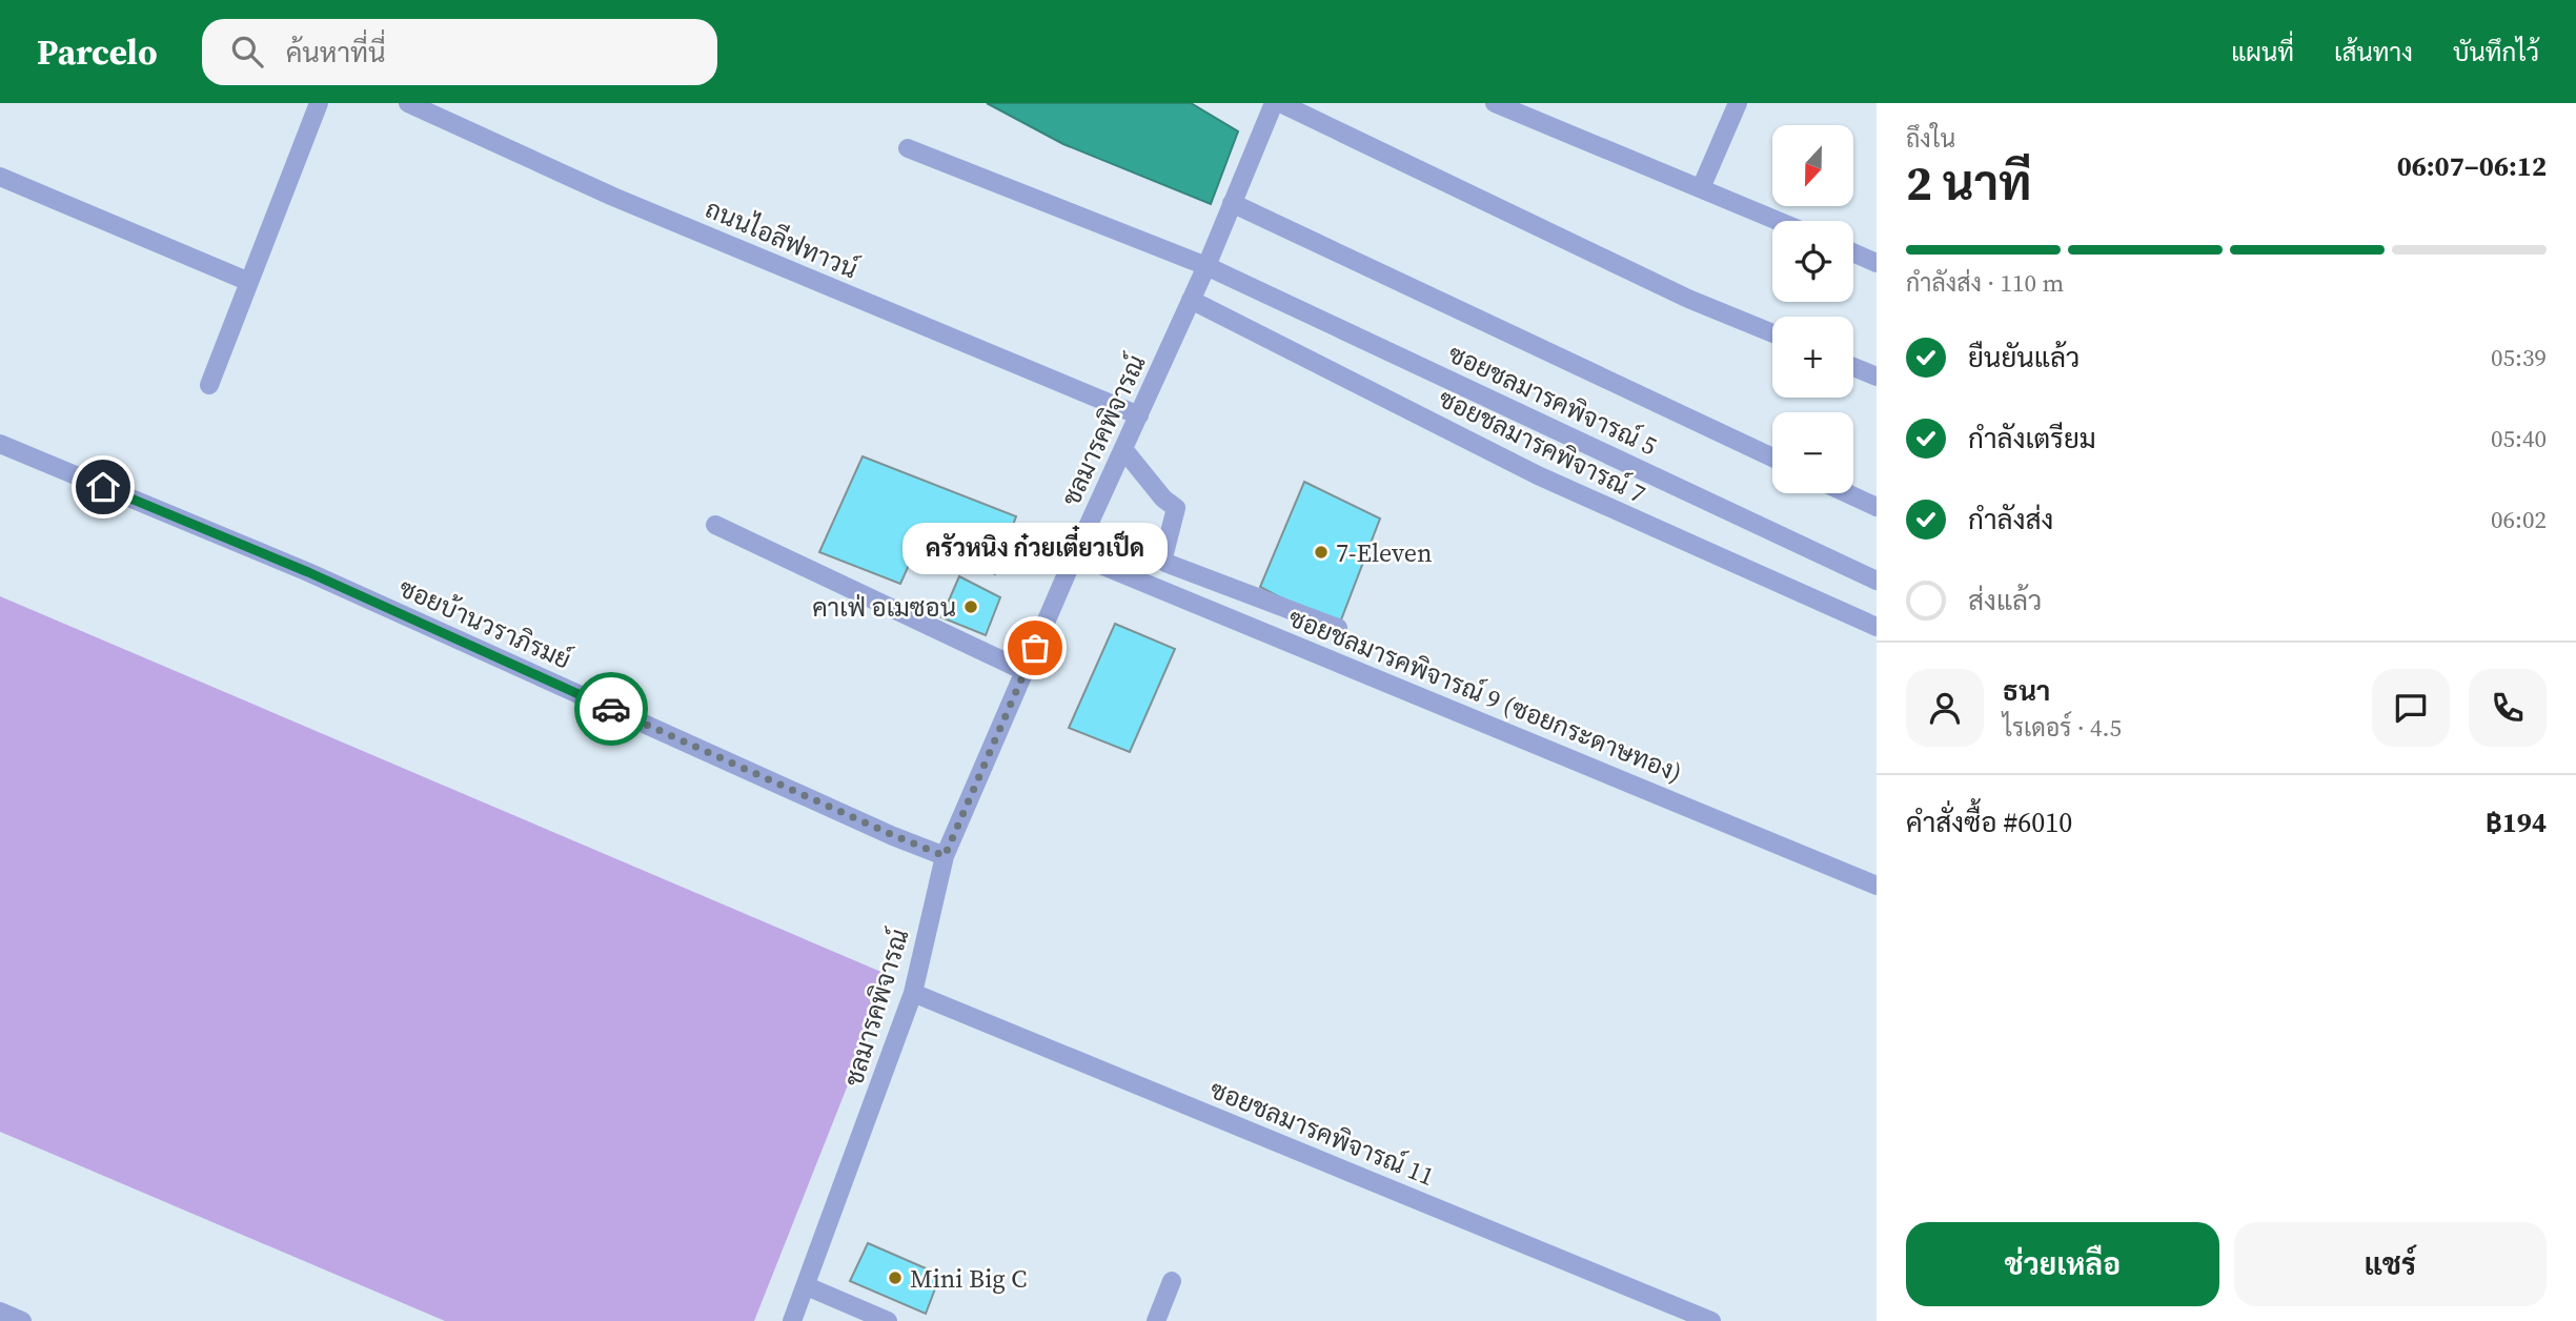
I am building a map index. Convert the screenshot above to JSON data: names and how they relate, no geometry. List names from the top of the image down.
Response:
{
  "streets": {
    "street": [
      "ถนนไอลีฟทาวน์",
      "ซอยชลมารคพิจารณ์ 5",
      "ชลมารคพิจารณ์",
      "ซอยชลมารคพิจารณ์ 7",
      "ซอยบ้านวราภิรมย์",
      "ซอยชลมารคพิจารณ์ 9 (ซอยกระดาษทอง)",
      "ซอยชลมารคพิจารณ์ 11"
    ]
  },
  "crossings": [
    ["ถนนไอลีฟทาวน์", "ชลมารคพิจารณ์"],
    ["ซอยชลมารคพิจารณ์ 5", "ชลมารคพิจารณ์"],
    ["ชลมารคพิจารณ์", "ซอยชลมารคพิจารณ์ 7"],
    ["ชลมารคพิจารณ์", "ซอยบ้านวราภิรมย์"],
    ["ชลมารคพิจารณ์", "ซอยชลมารคพิจารณ์ 9 (ซอยกระดาษทอง)"],
    ["ชลมารคพิจารณ์", "ซอยชลมารคพิจารณ์ 11"]
  ],
  "places": [
    "7-Eleven",
    "คาเฟ่ อเมซอน",
    "ครัวหนิง ก๋วยเตี๋ยวเป็ด",
    "Mini Big C"
  ],
  "north": "bottom",
  "page": {
    "header": "Parcelo",
    "search": "ค้นหาที่นี่",
    "nav": ["แผนที่", "เส้นทาง", "บันทึกไว้"],
    "heading": ["2 นาที", "ถึงใน", "06:07–06:12"],
    "panel": [
      "ธนา",
      "ไรเดอร์ · 4.5",
      "คำสั่งซื้อ #6010",
      "฿194"
    ],
    "map_buttons": ["+", "−"],
    "bar": "กำลังส่ง · 110 m",
    "list": [
      ["ยืนยันแล้ว", "05:39"],
      ["กำลังเตรียม", "05:40"],
      ["กำลังส่ง", "06:02"],
      "ส่งแล้ว"
    ],
    "bubble": "ครัวหนิง ก๋วยเตี๋ยวเป็ด",
    "buttons": ["ช่วยเหลือ", "แชร์"]
  }
}
